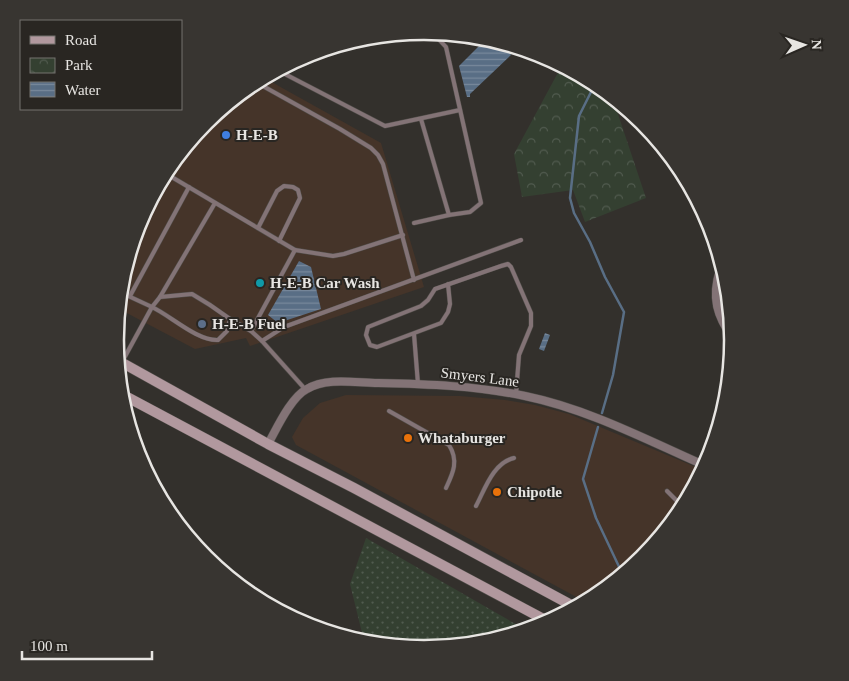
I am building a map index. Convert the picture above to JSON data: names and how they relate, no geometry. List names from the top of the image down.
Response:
{
  "streets": {
    "street": ["Smyers Lane"]
  },
  "places": [
    "H-E-B",
    "H-E-B Car Wash",
    "H-E-B Fuel",
    "Whataburger",
    "Chipotle"
  ],
  "legend": ["Road", "Park", "Water"],
  "scale_bar": "100 m",
  "north": "right"
}
